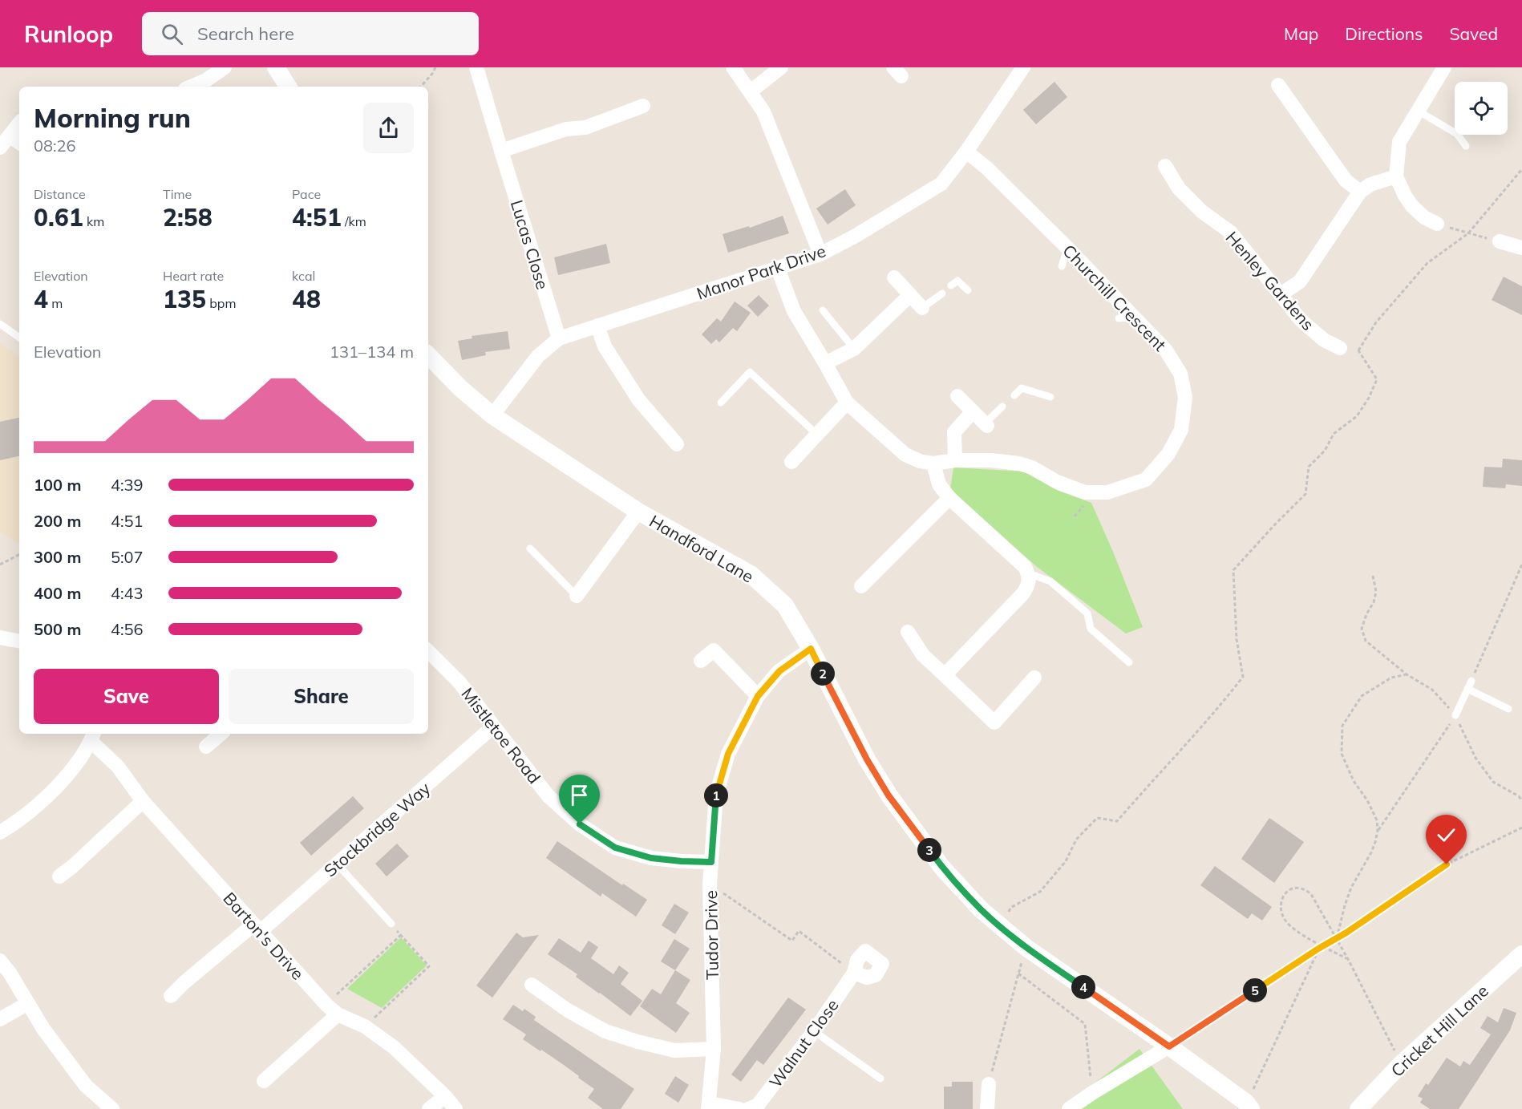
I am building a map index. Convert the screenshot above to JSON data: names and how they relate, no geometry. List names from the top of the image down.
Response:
{
  "streets": {
    "street": [
      "Lucas Close",
      "Manor Park Drive",
      "Henley Gardens",
      "Churchill Crescent",
      "Handford Lane",
      "Mistletoe Road",
      "Stockbridge Way",
      "Tudor Drive",
      "Barton's Drive",
      "Cricket Hill Lane",
      "Walnut Close"
    ]
  },
  "crossings": [
    ["Lucas Close", "Manor Park Drive"],
    ["Manor Park Drive", "Churchill Crescent"],
    ["Manor Park Drive", "Handford Lane"],
    ["Handford Lane", "Tudor Drive"],
    ["Mistletoe Road", "Stockbridge Way"],
    ["Mistletoe Road", "Tudor Drive"],
    ["Stockbridge Way", "Barton's Drive"]
  ],
  "page": {
    "header": "Runloop",
    "search": "Search here",
    "nav": ["Map", "Directions", "Saved"],
    "heading": ["Morning run", "08:26"],
    "stats": [
      ["Distance", "0.61 km"],
      ["Time", "2:58"],
      ["Pace", "4:51 /km"],
      ["Elevation", "4 m"],
      ["Heart rate", "135 bpm"],
      ["kcal", "48"]
    ],
    "chart": ["Elevation", "131–134 m"],
    "list": [
      {
        "name": "100 m",
        "note": "4:39"
      },
      {
        "name": "200 m",
        "note": "4:51"
      },
      {
        "name": "300 m",
        "note": "5:07"
      },
      {
        "name": "400 m",
        "note": "4:43"
      },
      {
        "name": "500 m",
        "note": "4:56"
      }
    ],
    "buttons": ["Save", "Share"],
    "pins": [
      "2",
      "1",
      "3",
      "4",
      "5"
    ]
  }
}
